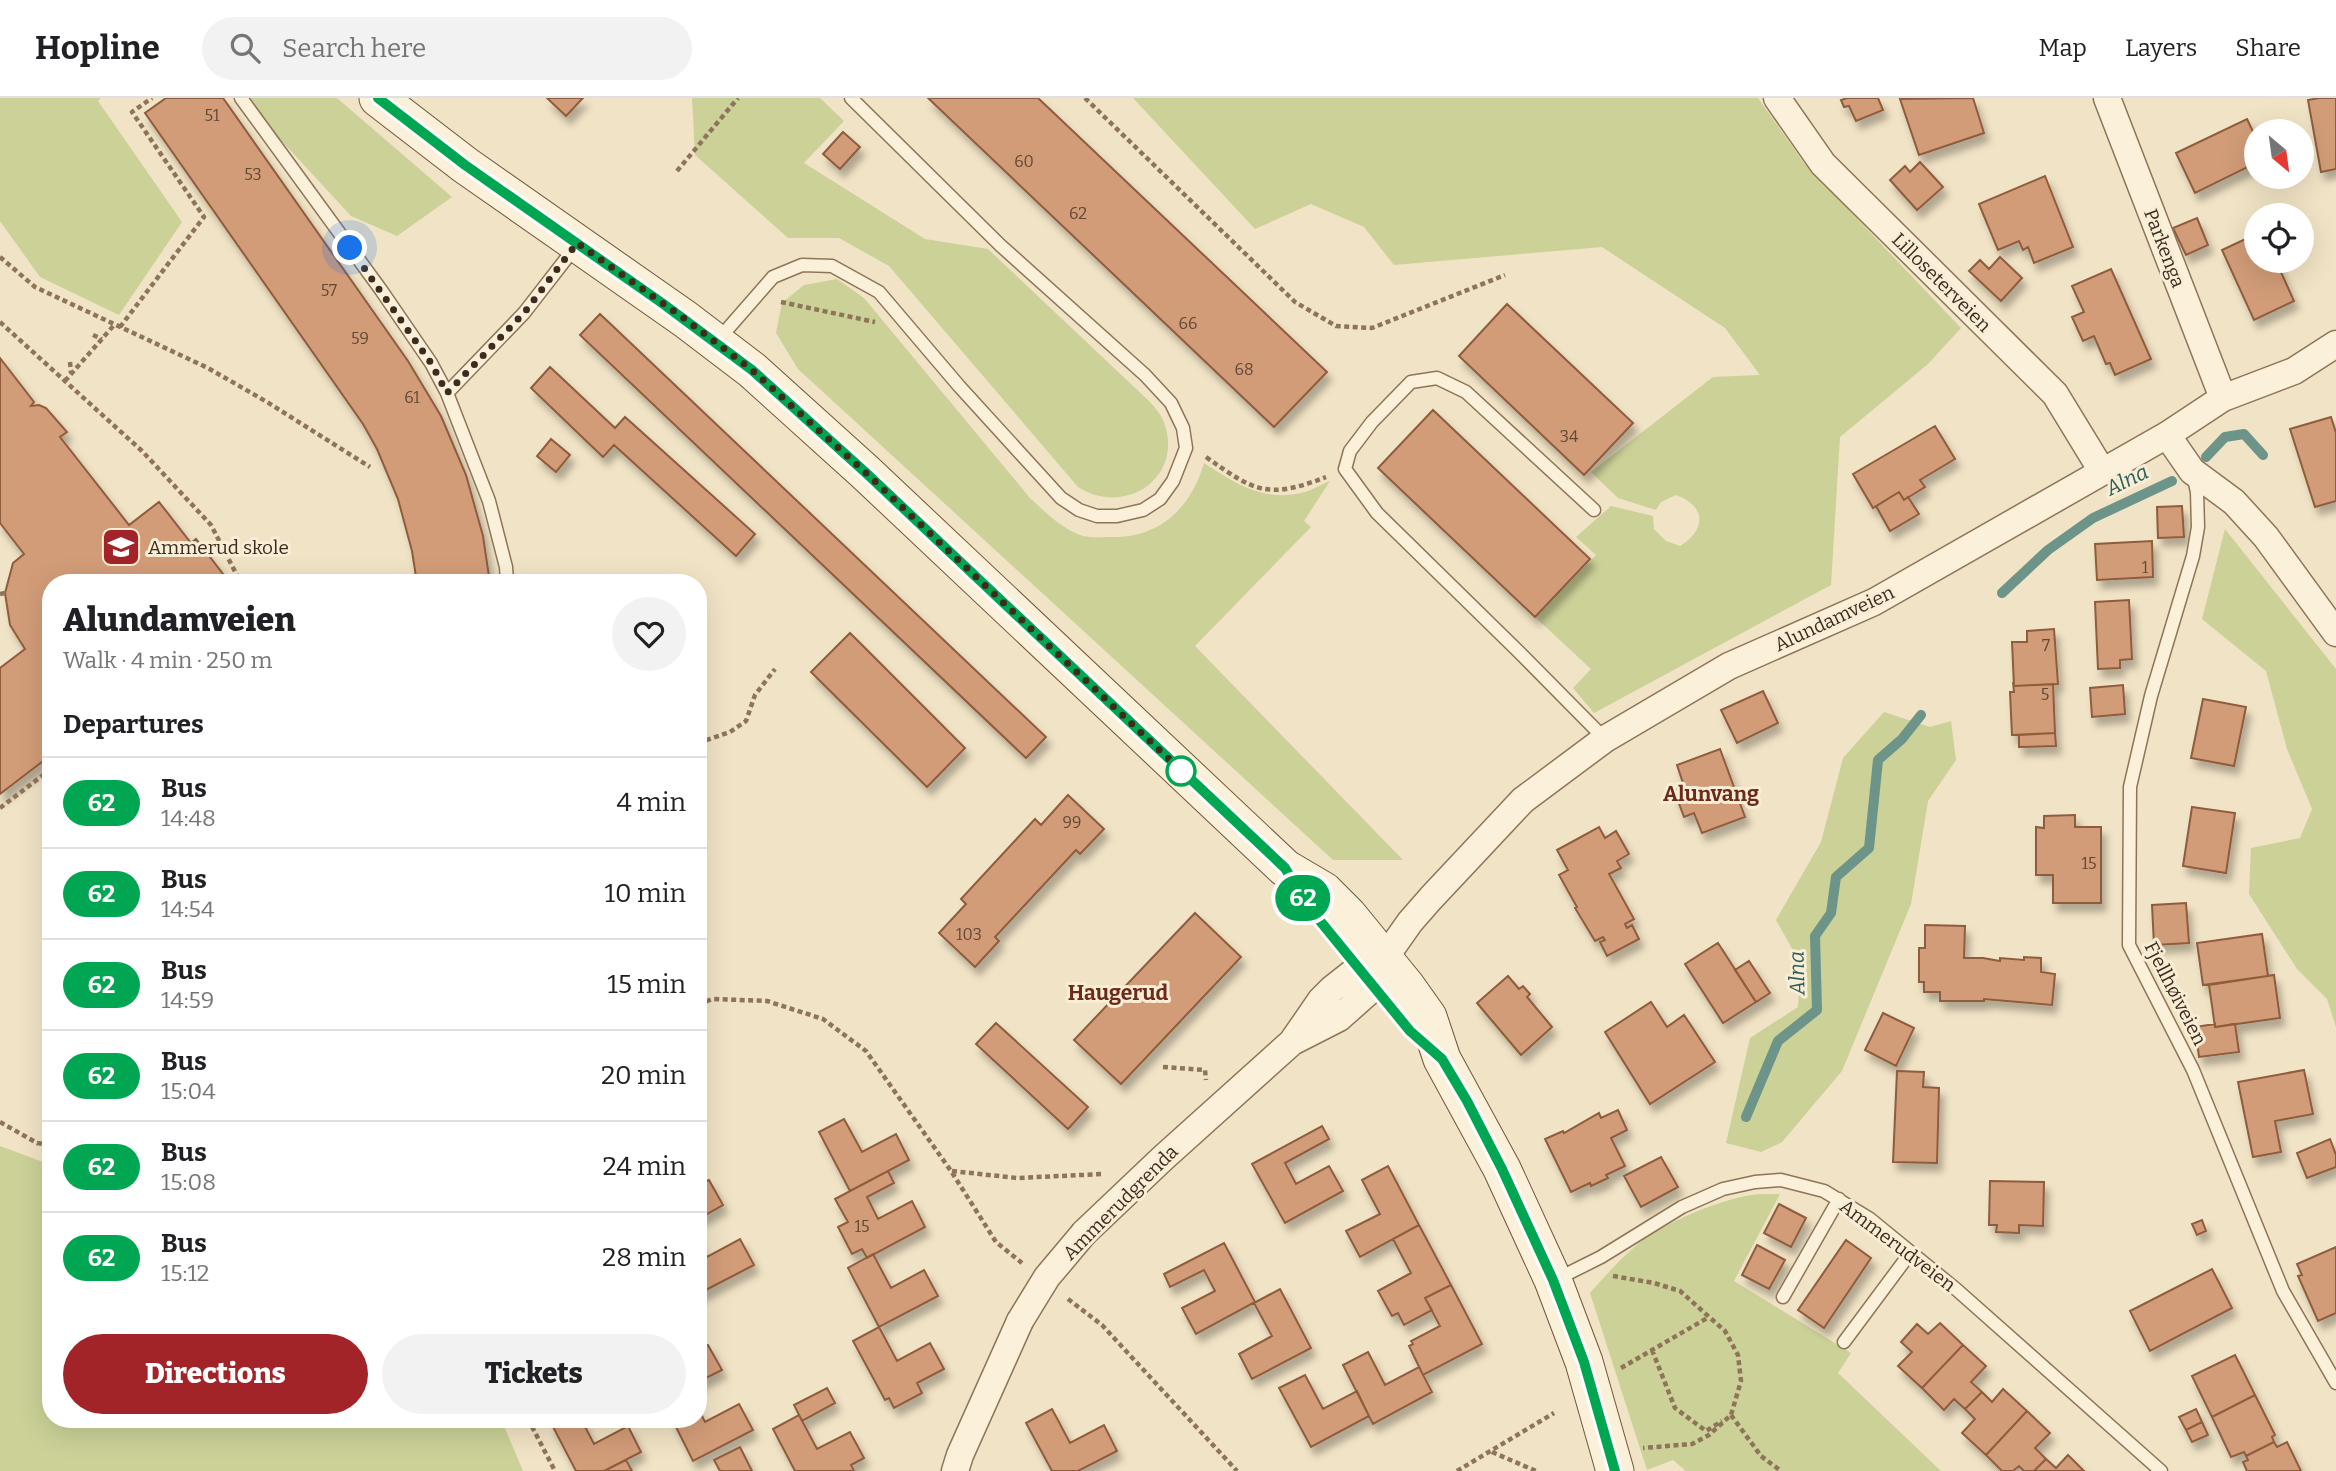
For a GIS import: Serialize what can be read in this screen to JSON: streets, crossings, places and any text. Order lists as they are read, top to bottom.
{
  "streets": {
    "street": [
      "Parkenga",
      "Lilloseterveien",
      "Alundamveien",
      "Ammerudgrenda"
    ],
    "lane": ["Fjellhøiveien", "Ammerudveien"]
  },
  "crossings": [
    ["Parkenga", "Alundamveien"],
    ["Lilloseterveien", "Alundamveien"],
    ["Alundamveien", "Ammerudgrenda"]
  ],
  "districts": ["Alunvang", "Haugerud"],
  "water": ["Alna"],
  "places": {
    "school or university": ["Ammerud skole"]
  },
  "lines": ["bus line 62"],
  "house_numbers": [
    "51",
    "60",
    "53",
    "62",
    "57",
    "66",
    "59",
    "68",
    "61",
    "34",
    "1",
    "7",
    "5",
    "99",
    "15",
    "103",
    "15"
  ],
  "north": "bottom right",
  "page": {
    "header": "Hopline",
    "search": "Search here",
    "nav": ["Map", "Layers", "Share"],
    "on_map": "62",
    "heading": [
      ["Alundamveien", "Walk · 4 min · 250 m"],
      "Departures"
    ],
    "list": [
      {
        "mark": "62",
        "name": "Bus",
        "note": "14:48",
        "value": "4 min"
      },
      {
        "mark": "62",
        "name": "Bus",
        "note": "14:54",
        "value": "10 min"
      },
      {
        "mark": "62",
        "name": "Bus",
        "note": "14:59",
        "value": "15 min"
      },
      {
        "mark": "62",
        "name": "Bus",
        "note": "15:04",
        "value": "20 min"
      },
      {
        "mark": "62",
        "name": "Bus",
        "note": "15:08",
        "value": "24 min"
      },
      {
        "mark": "62",
        "name": "Bus",
        "note": "15:12",
        "value": "28 min"
      }
    ],
    "buttons": ["Directions", "Tickets"]
  }
}
